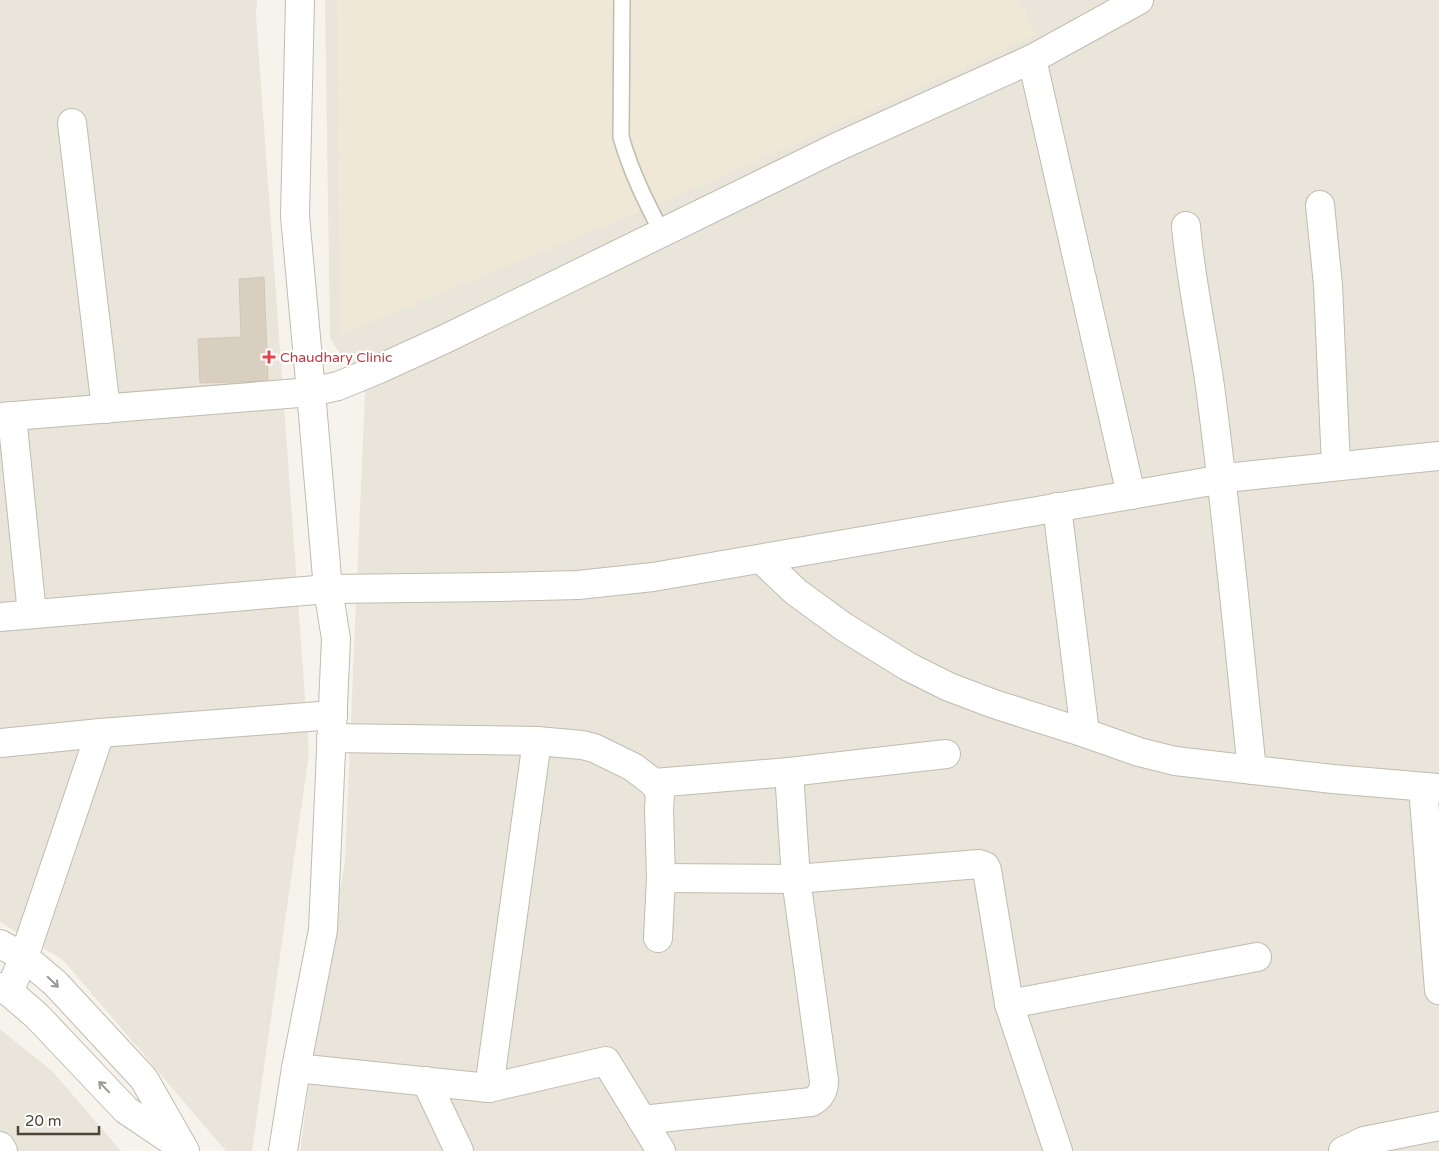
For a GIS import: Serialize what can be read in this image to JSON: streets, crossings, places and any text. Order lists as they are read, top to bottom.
{
  "places": {
    "health": ["Chaudhary Clinic"]
  },
  "scale_bar": "20 m"
}
